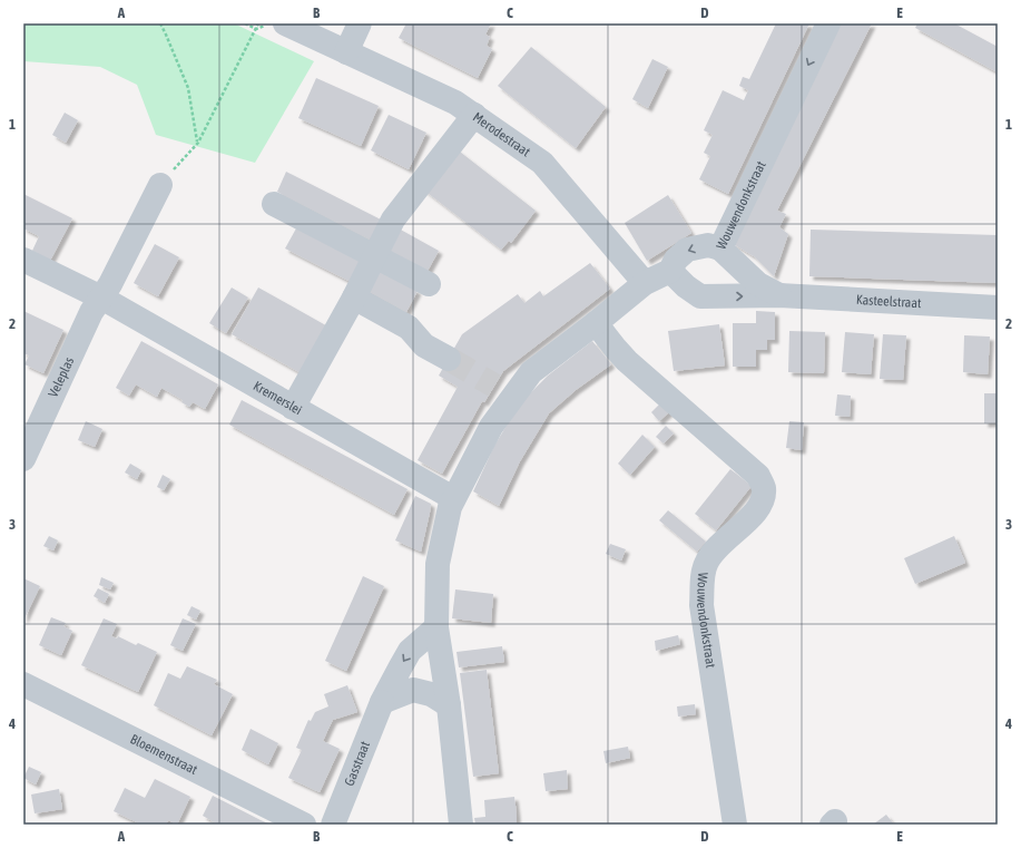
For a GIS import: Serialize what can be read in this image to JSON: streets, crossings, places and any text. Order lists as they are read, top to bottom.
{
  "streets": {
    "street": [
      "Merodestraat",
      "Wouwendonkstraat",
      "Kasteelstraat",
      "Veleplas",
      "Kremerslei",
      "Bloemenstraat",
      "Gasstraat"
    ]
  },
  "crossings": [
    ["Merodestraat", "Wouwendonkstraat"],
    ["Wouwendonkstraat", "Kasteelstraat"],
    ["Wouwendonkstraat", "Kremerslei"],
    ["Wouwendonkstraat", "Gasstraat"],
    ["Veleplas", "Kremerslei"]
  ],
  "one_way": ["Gasstraat"],
  "grid": {
    "columns": [
      "A",
      "B",
      "C",
      "D",
      "E"
    ],
    "rows": [
      "1",
      "2",
      "3",
      "4"
    ]
  }
}
